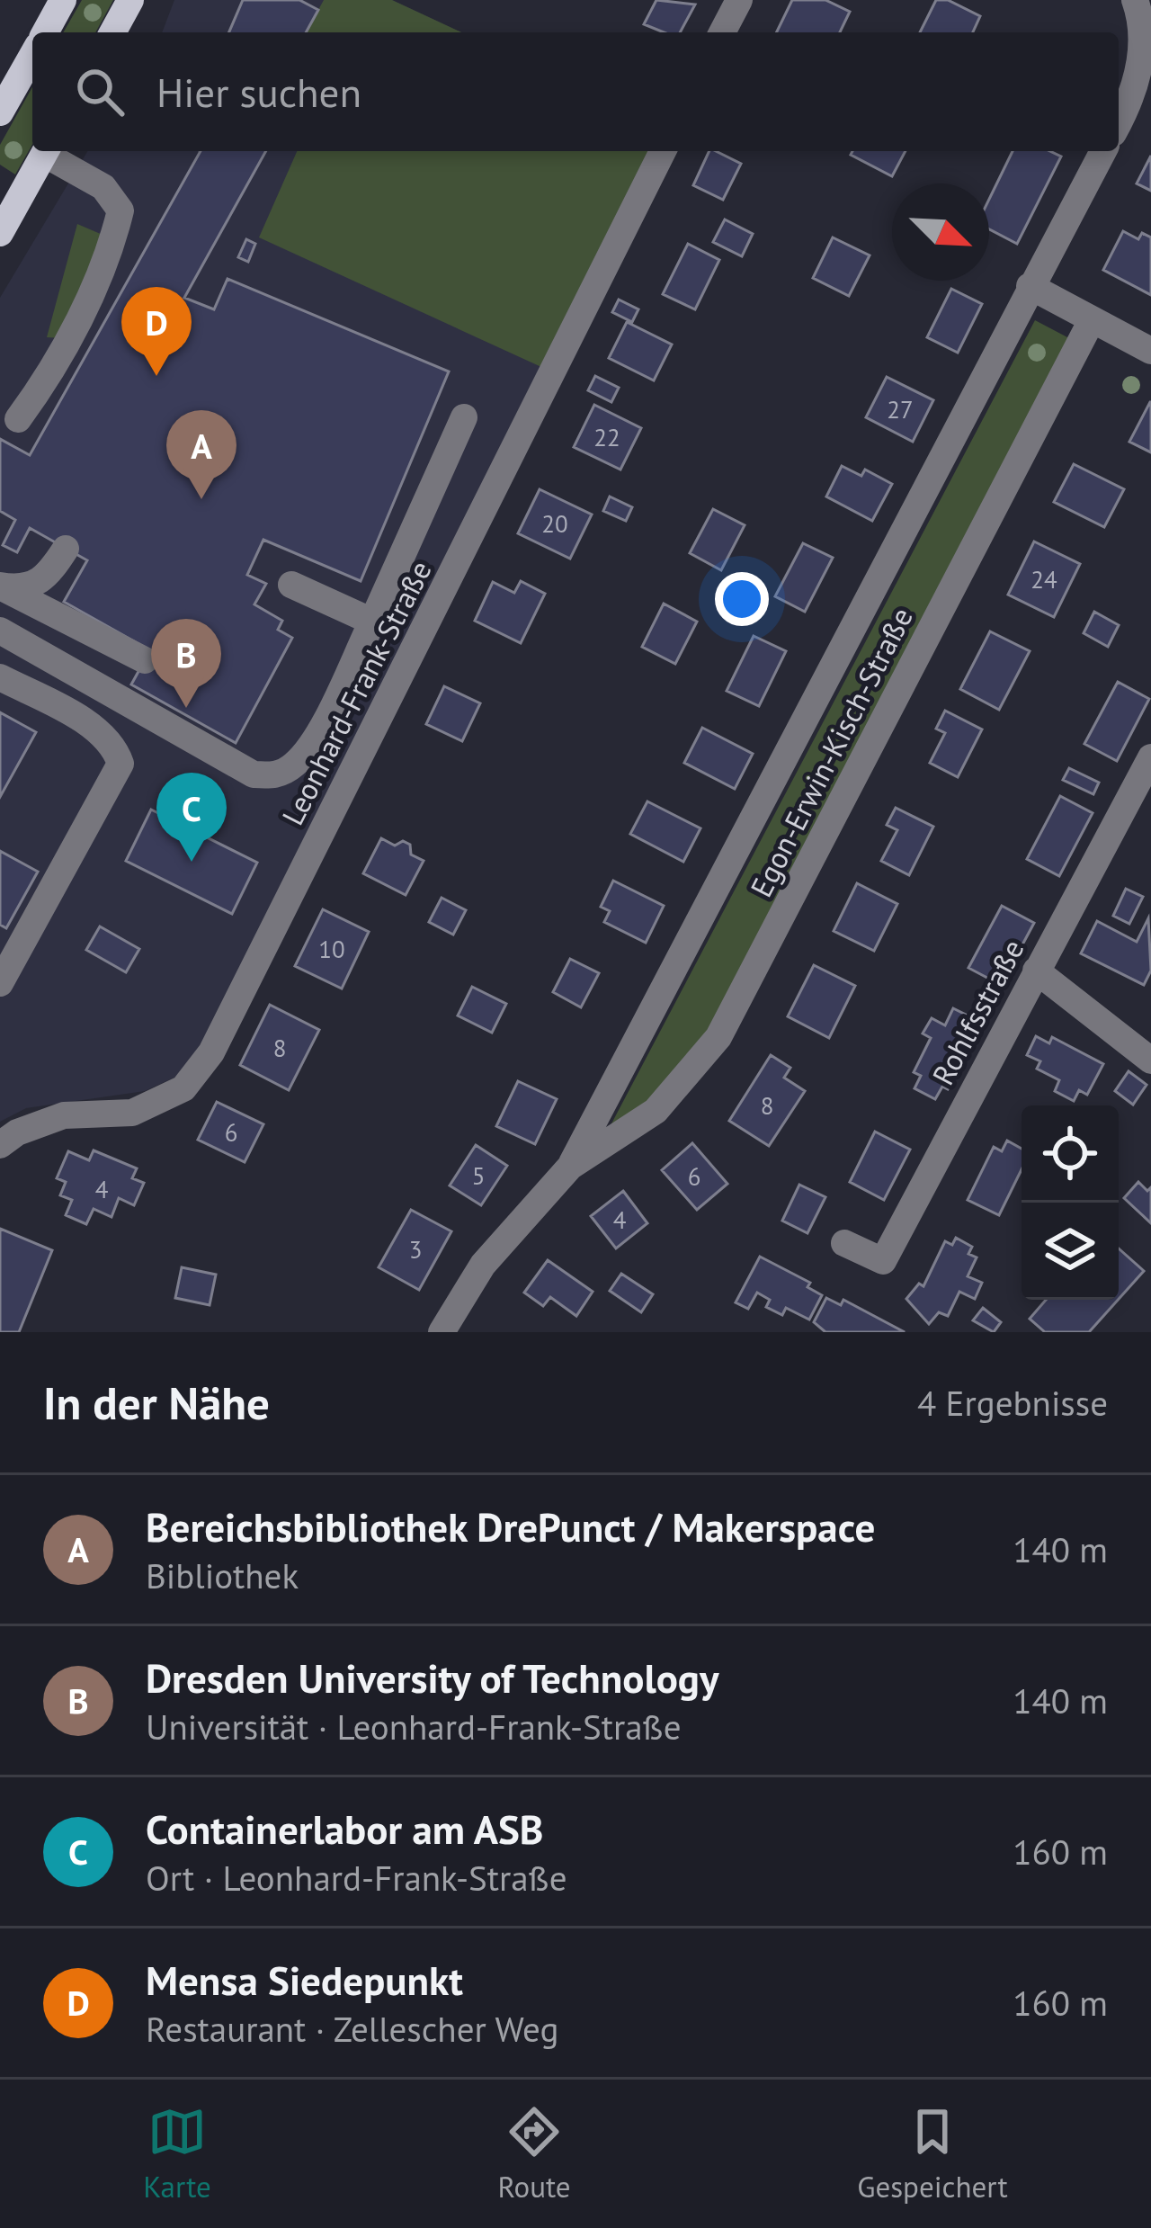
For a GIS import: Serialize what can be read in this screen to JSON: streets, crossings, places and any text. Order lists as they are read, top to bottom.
{
  "streets": {
    "street": ["Leonhard-Frank-Straße", "Egon-Erwin-Kisch-Straße", "Rohlfsstraße"]
  },
  "house_numbers": [
    "27",
    "22",
    "20",
    "24",
    "10",
    "8",
    "8",
    "6",
    "5",
    "6",
    "4",
    "4",
    "3"
  ],
  "north": "bottom right",
  "page": {
    "search": "Hier suchen",
    "pins": [
      "D",
      "A",
      "B",
      "C"
    ],
    "heading": ["In der Nähe", "4 Ergebnisse"],
    "list": [
      {
        "mark": "A",
        "name": "Bereichsbibliothek DrePunct / Makerspace",
        "note": "Bibliothek",
        "value": "140 m"
      },
      {
        "mark": "B",
        "name": "Dresden University of Technology",
        "note": "Universität · Leonhard-Frank-Straße",
        "value": "140 m"
      },
      {
        "mark": "C",
        "name": "Containerlabor am ASB",
        "note": "Ort · Leonhard-Frank-Straße",
        "value": "160 m"
      },
      {
        "mark": "D",
        "name": "Mensa Siedepunkt",
        "note": "Restaurant · Zellescher Weg",
        "value": "160 m"
      }
    ],
    "nav": ["Karte", "Route", "Gespeichert"]
  }
}
